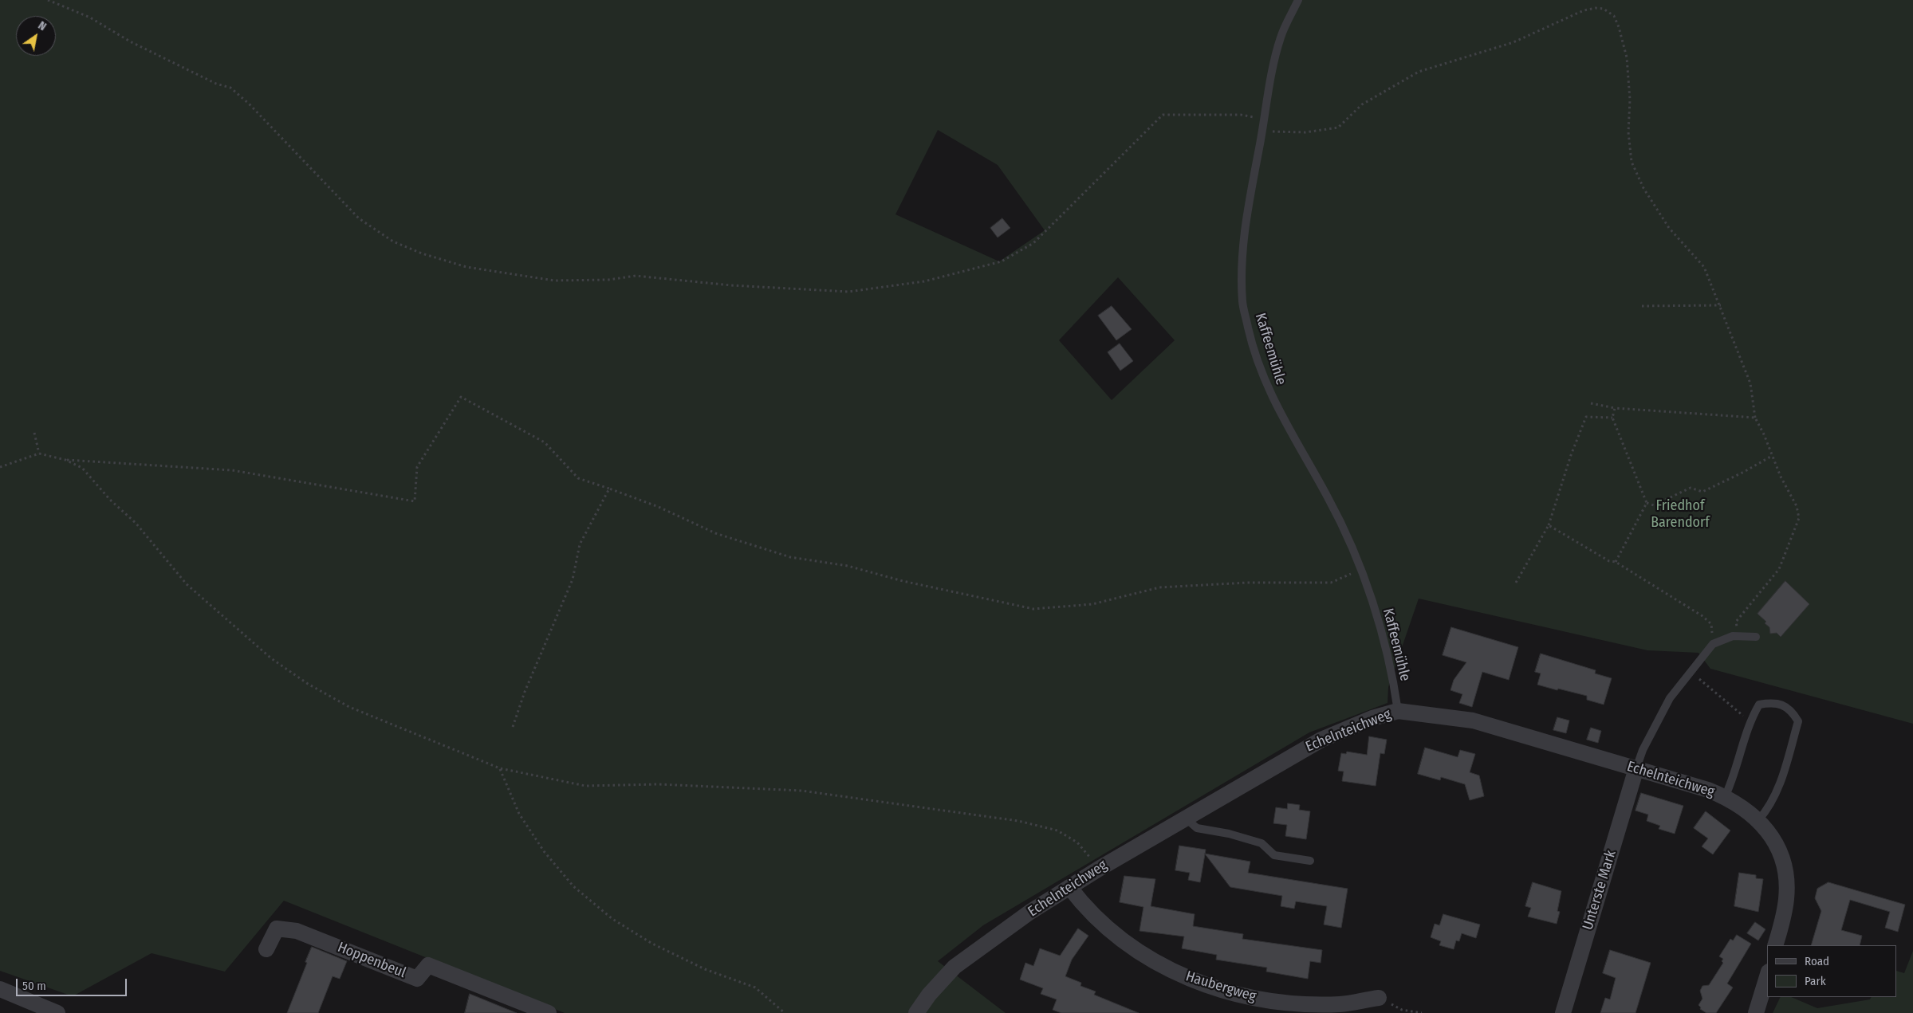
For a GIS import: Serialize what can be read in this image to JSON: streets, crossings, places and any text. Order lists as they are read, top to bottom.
{
  "streets": {
    "street": [
      "Echelnteichweg",
      "Unterste Mark",
      "Hoppenbeul",
      "Haubergweg"
    ],
    "lane": ["Kaffeemühle"]
  },
  "crossings": [
    ["Kaffeemühle", "Echelnteichweg"],
    ["Echelnteichweg", "Unterste Mark"],
    ["Echelnteichweg", "Haubergweg"]
  ],
  "parks": ["Friedhof Barendorf"],
  "legend": ["Road", "Park"],
  "scale_bar": "50 m",
  "north": "top right"
}
